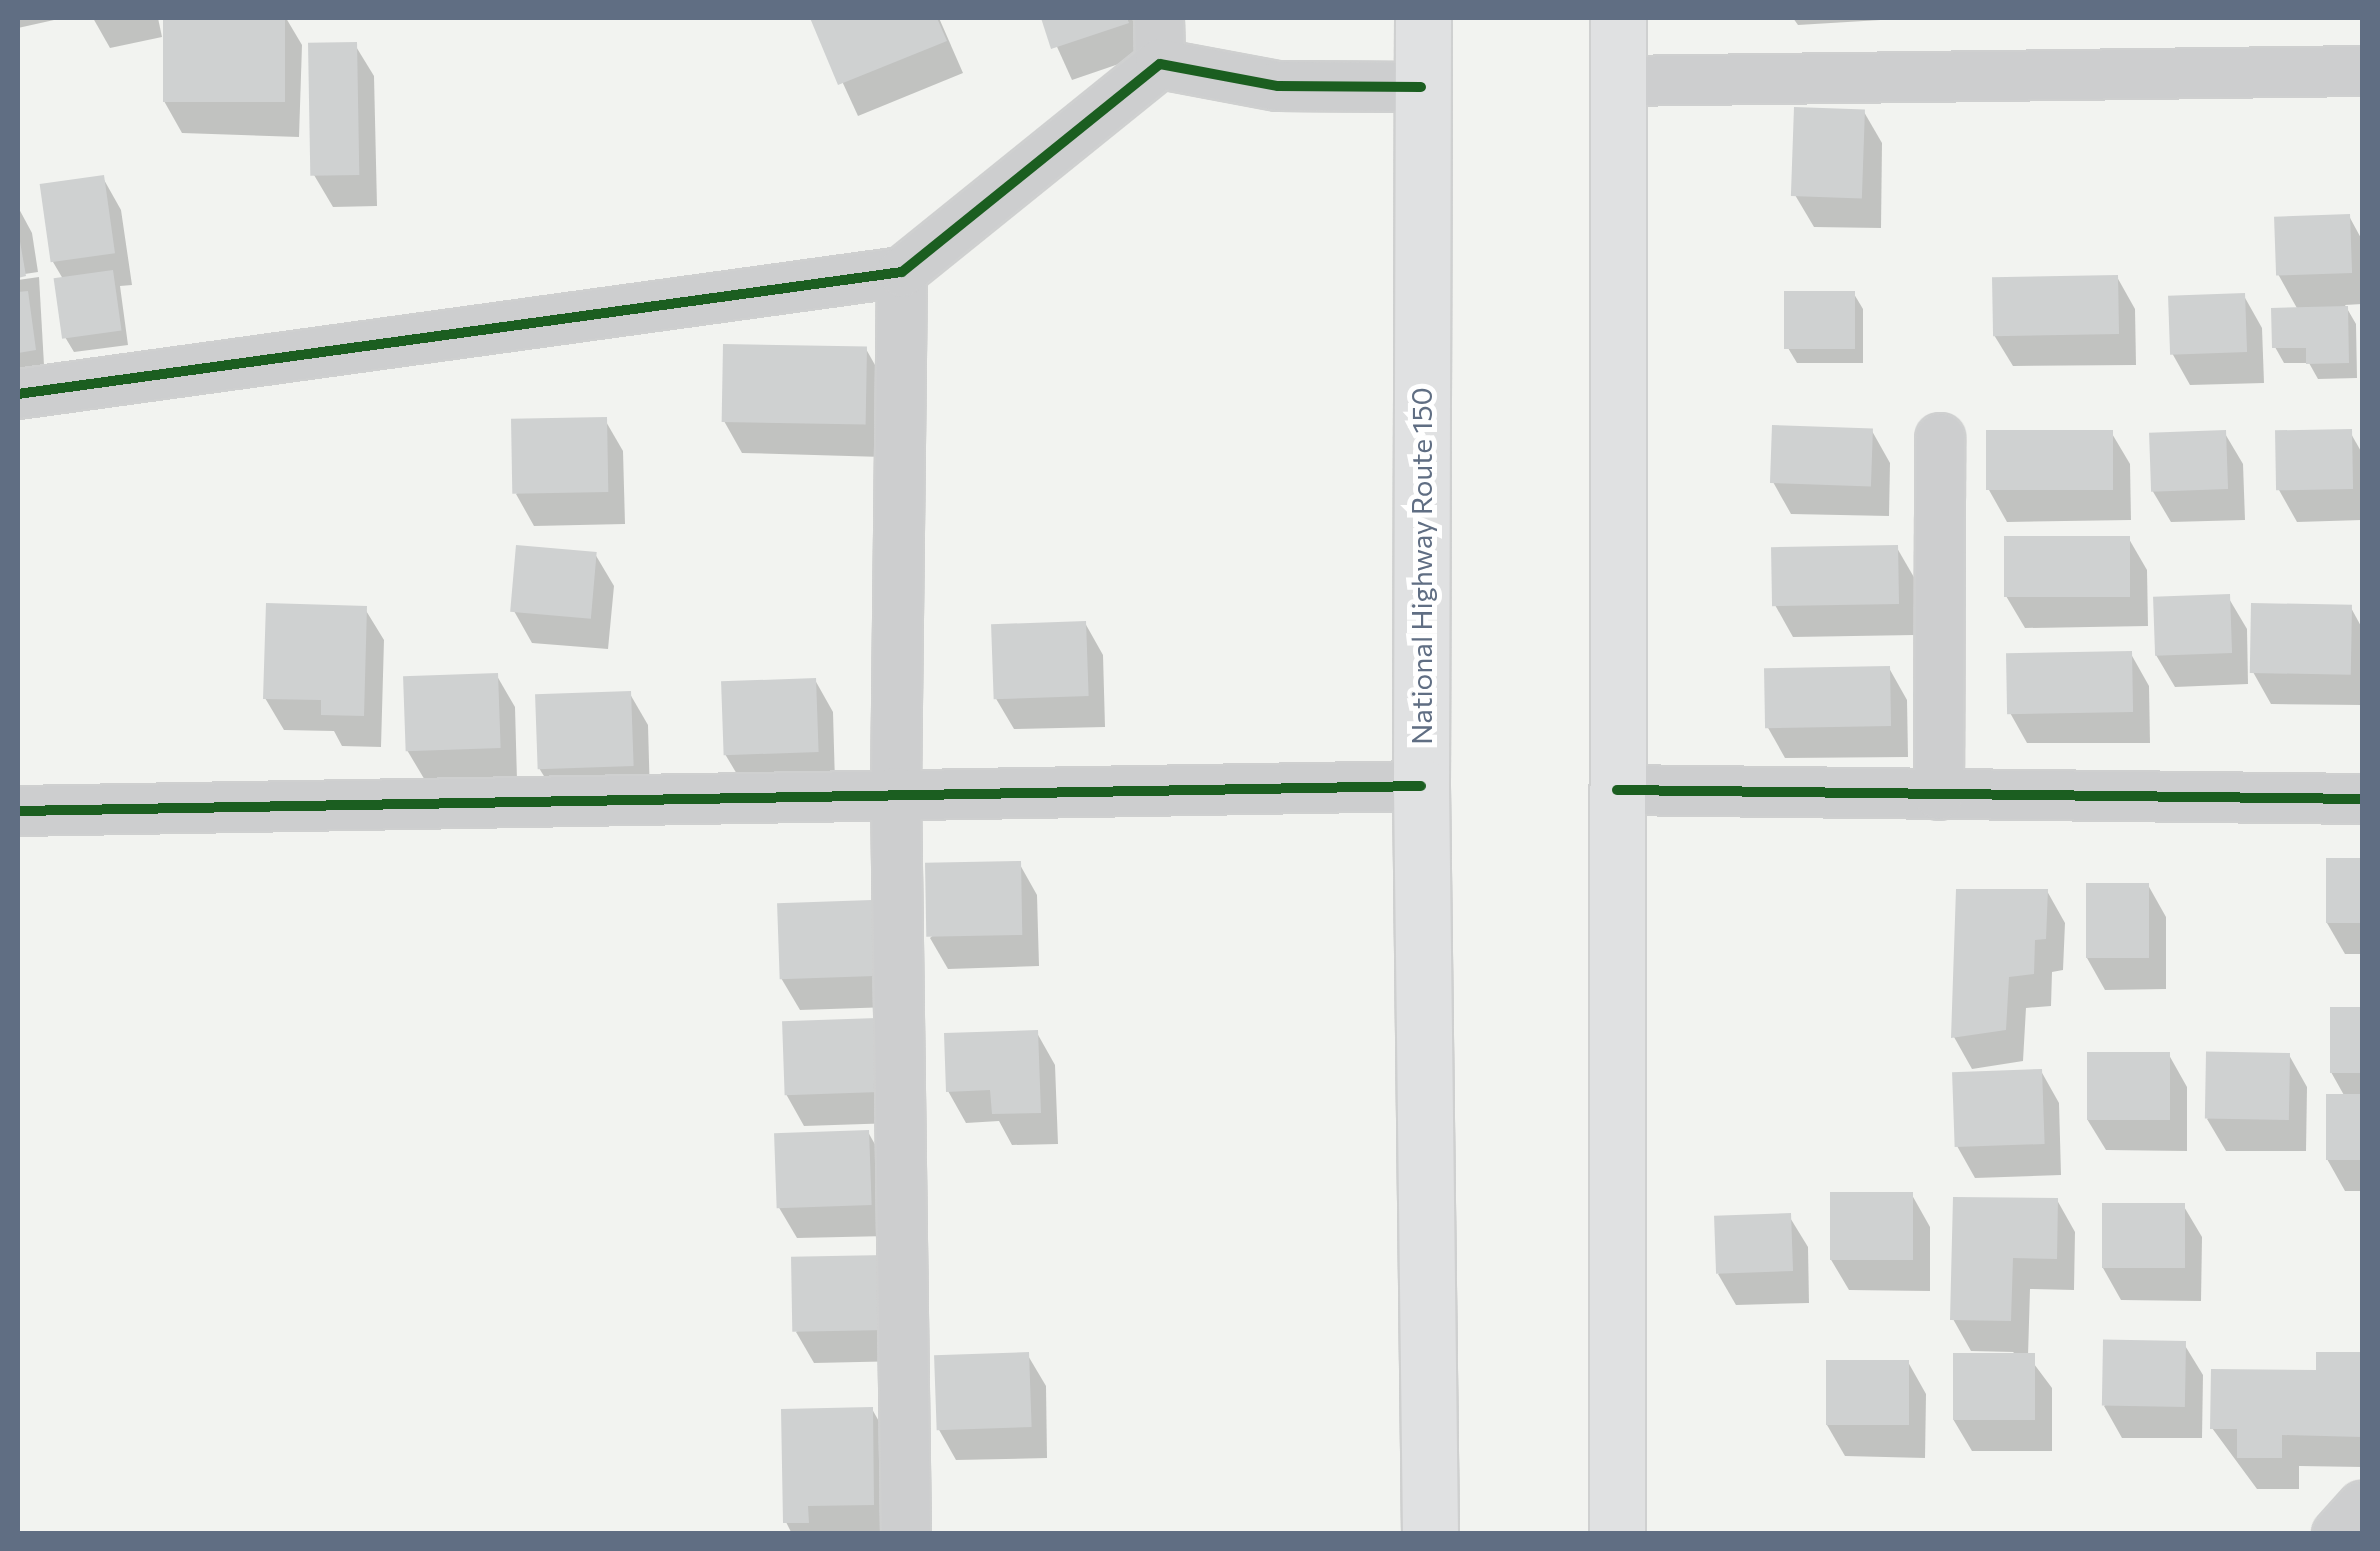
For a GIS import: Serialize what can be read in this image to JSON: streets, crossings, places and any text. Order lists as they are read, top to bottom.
{
  "streets": {
    "highway": ["National Highway Route 150"]
  }
}
